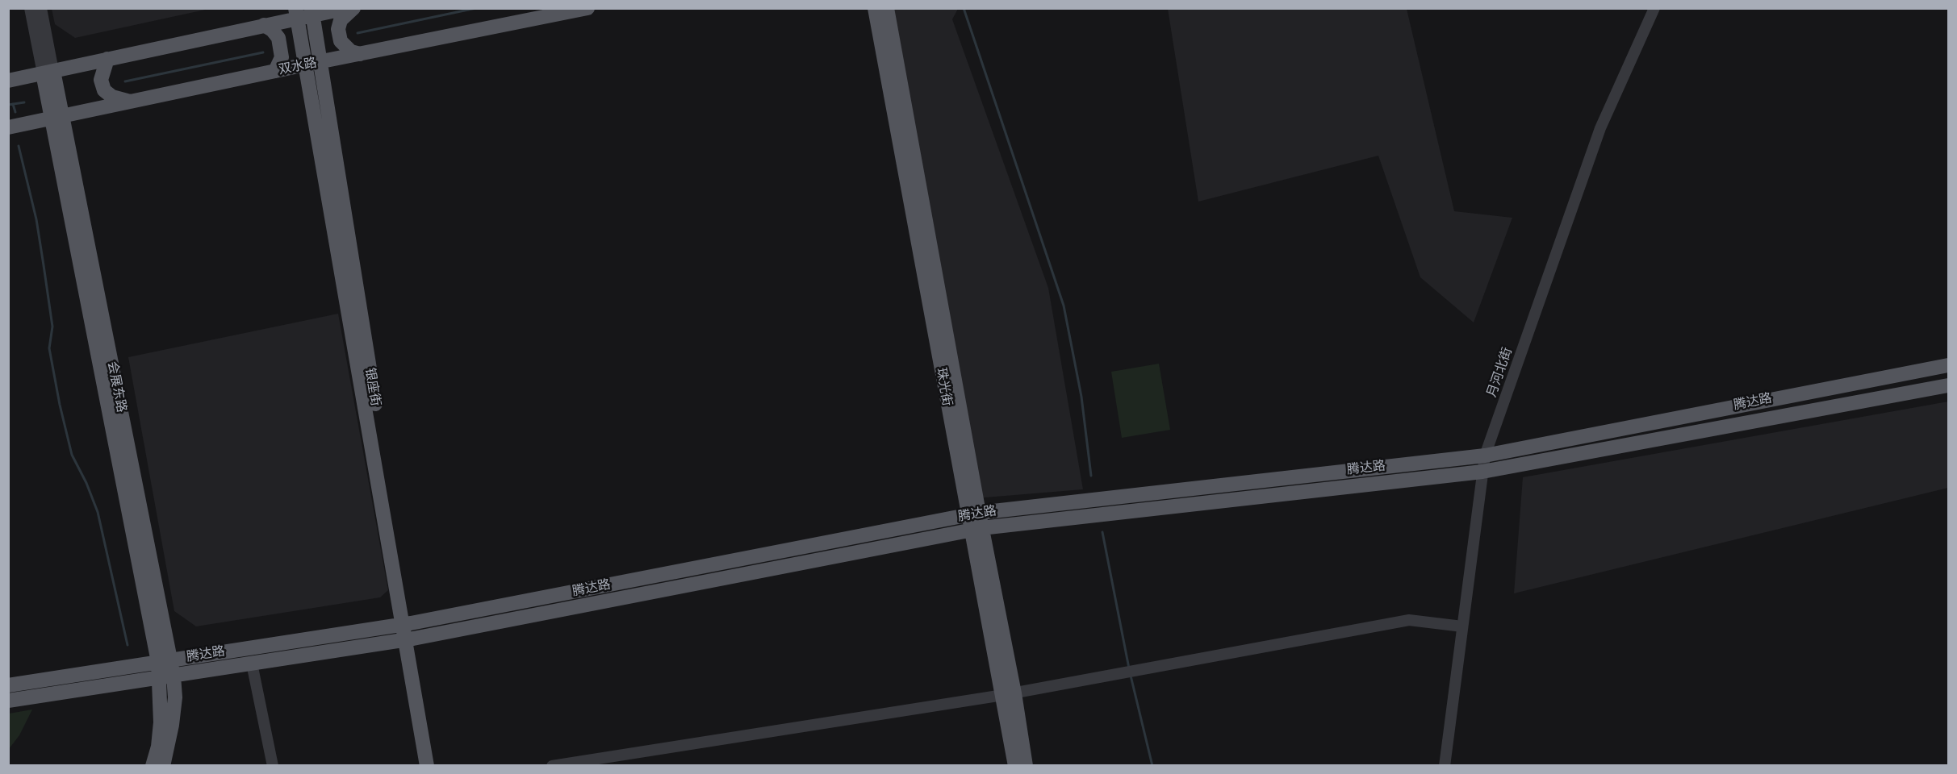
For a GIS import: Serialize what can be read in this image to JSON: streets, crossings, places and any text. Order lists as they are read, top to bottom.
{
  "streets": {
    "main road": [
      "双水路",
      "会展东路",
      "银座街",
      "珠光街",
      "腾达路"
    ],
    "street": ["月河北街"]
  },
  "crossings": [
    ["双水路", "会展东路"],
    ["双水路", "银座街"],
    ["月河北街", "腾达路"],
    ["会展东路", "腾达路"],
    ["银座街", "腾达路"],
    ["珠光街", "腾达路"]
  ]
}
